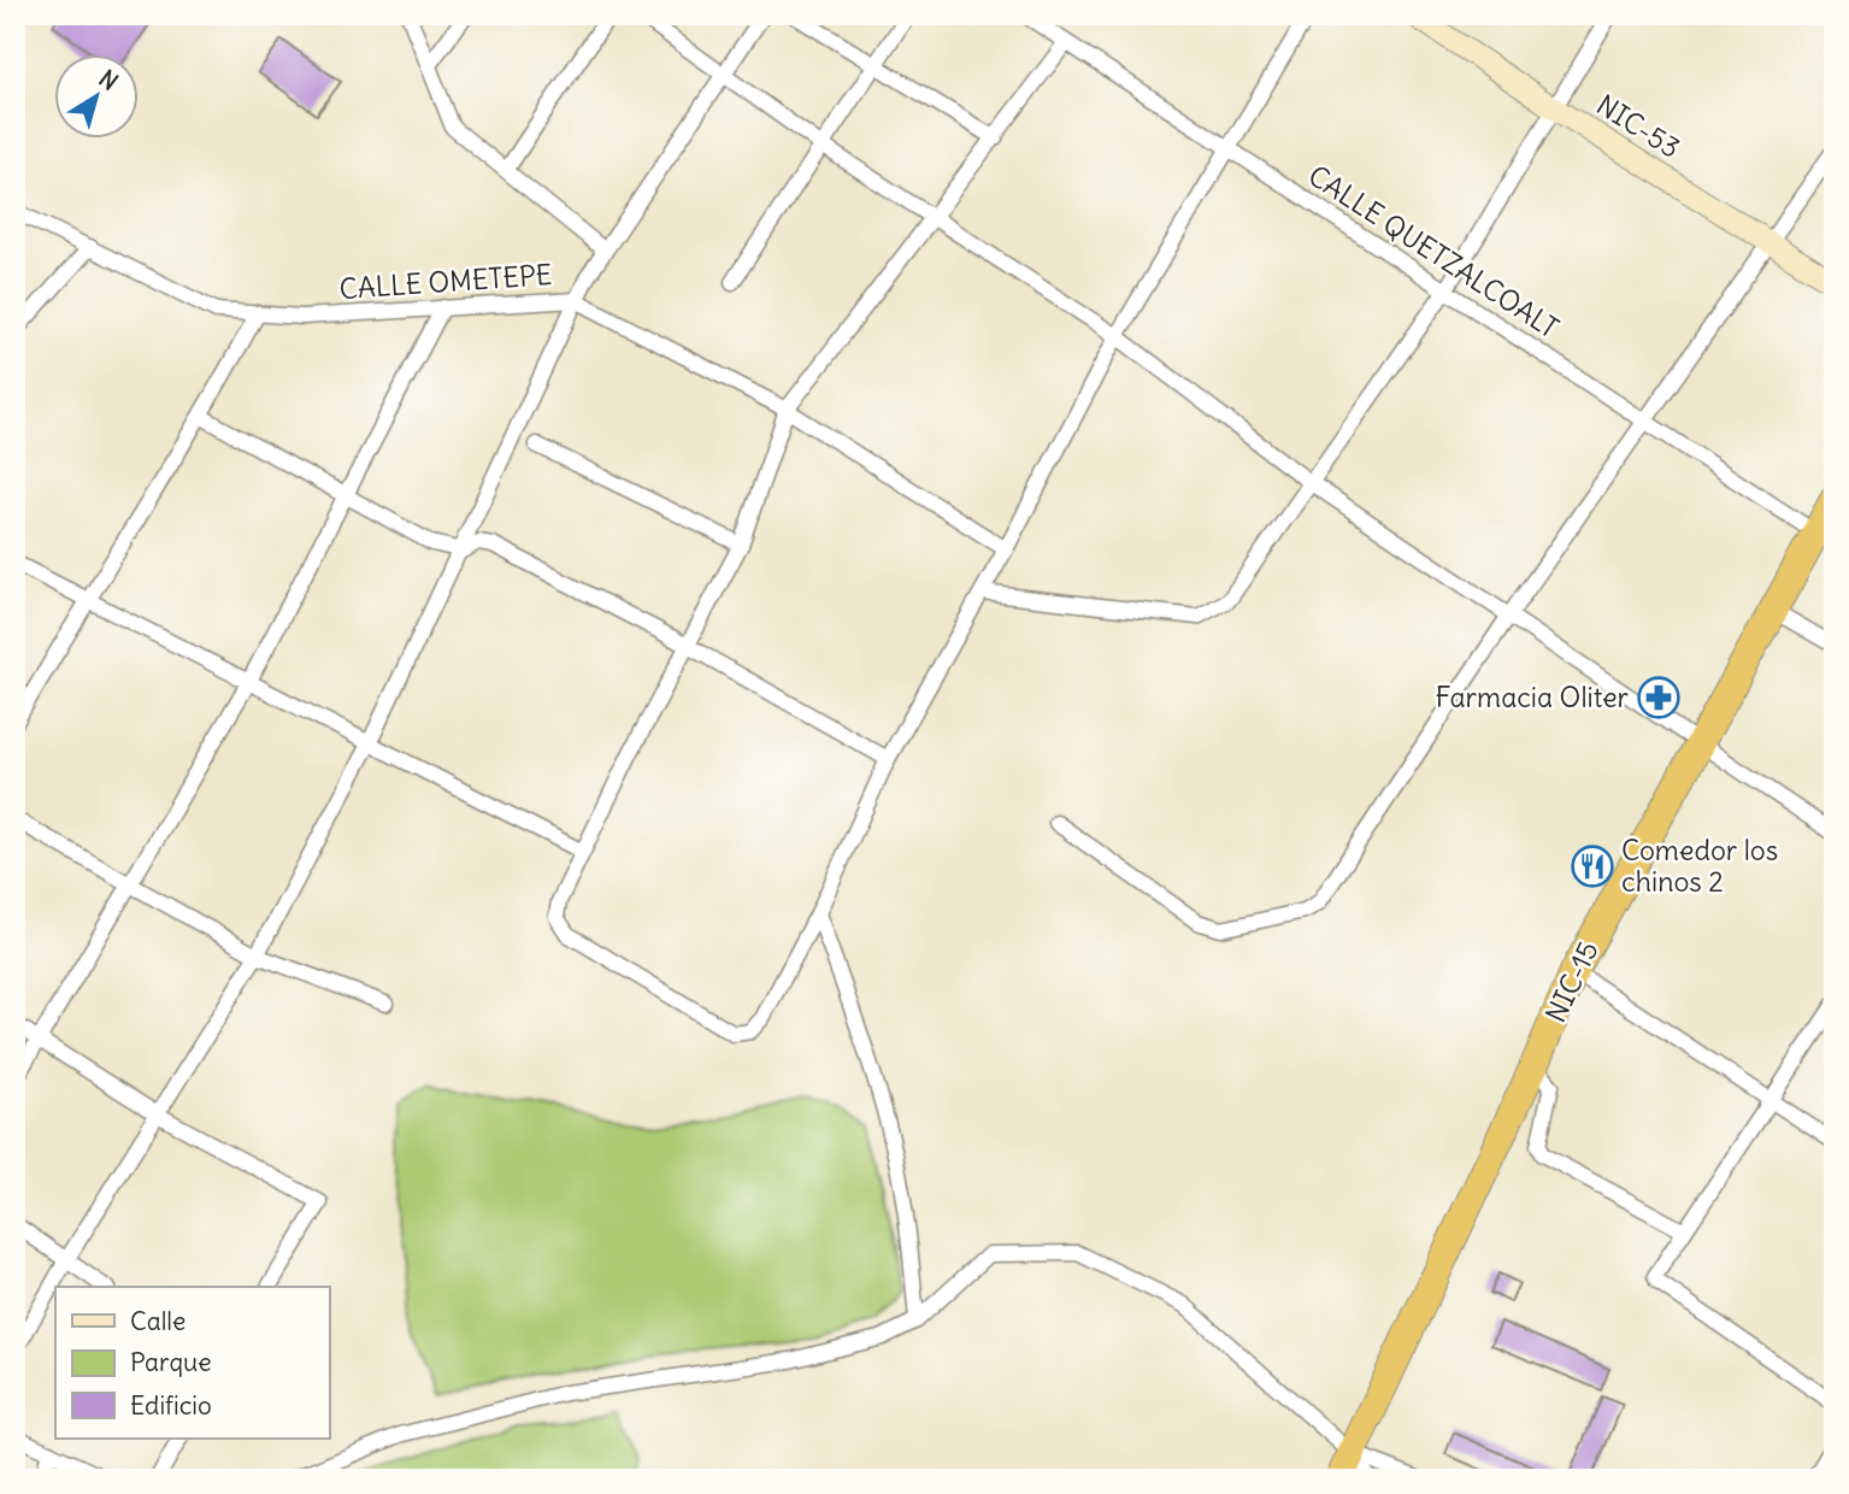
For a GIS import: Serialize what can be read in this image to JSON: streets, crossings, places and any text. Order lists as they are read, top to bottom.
{
  "streets": {
    "highway": ["NIC-15"],
    "main road": ["NIC-53"],
    "street": ["CALLE QUETZALCOALT", "CALLE OMETEPE"]
  },
  "crossings": [
    ["CALLE QUETZALCOALT", "NIC-15"]
  ],
  "places": {
    "pharmacy": ["Farmacia Oliter"],
    "restaurant": ["Comedor los chinos 2"]
  },
  "legend": ["Calle", "Parque", "Edificio"],
  "north": "top right"
}
